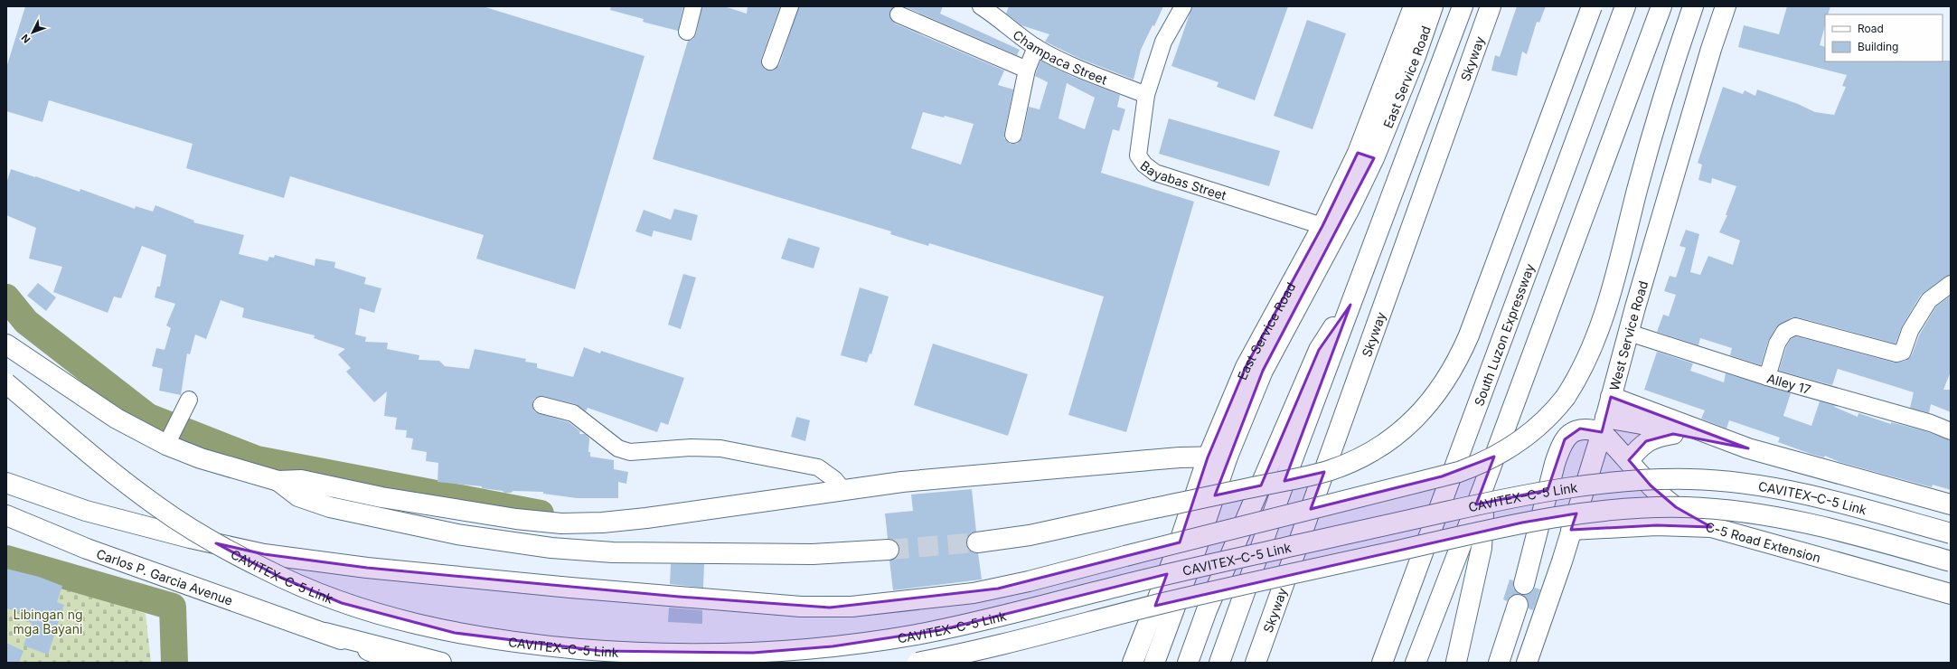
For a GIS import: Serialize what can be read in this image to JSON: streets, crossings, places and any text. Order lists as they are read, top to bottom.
{
  "streets": {
    "main road": [
      "Skyway",
      "East Service Road",
      "South Luzon Expressway",
      "West Service Road",
      "CAVITEX–C-5 Link",
      "C-5 Road Extension",
      "Carlos P. Garcia Avenue"
    ],
    "street": ["Champaca Street", "Bayabas Street", "Alley 17"]
  },
  "crossings": [
    ["Champaca Street", "Bayabas Street"],
    ["East Service Road", "Bayabas Street"],
    ["West Service Road", "Alley 17"],
    ["West Service Road", "C-5 Road Extension"]
  ],
  "parks": ["Libingan ng mga Bayani"],
  "legend": ["Road", "Building"],
  "north": "bottom left"
}
